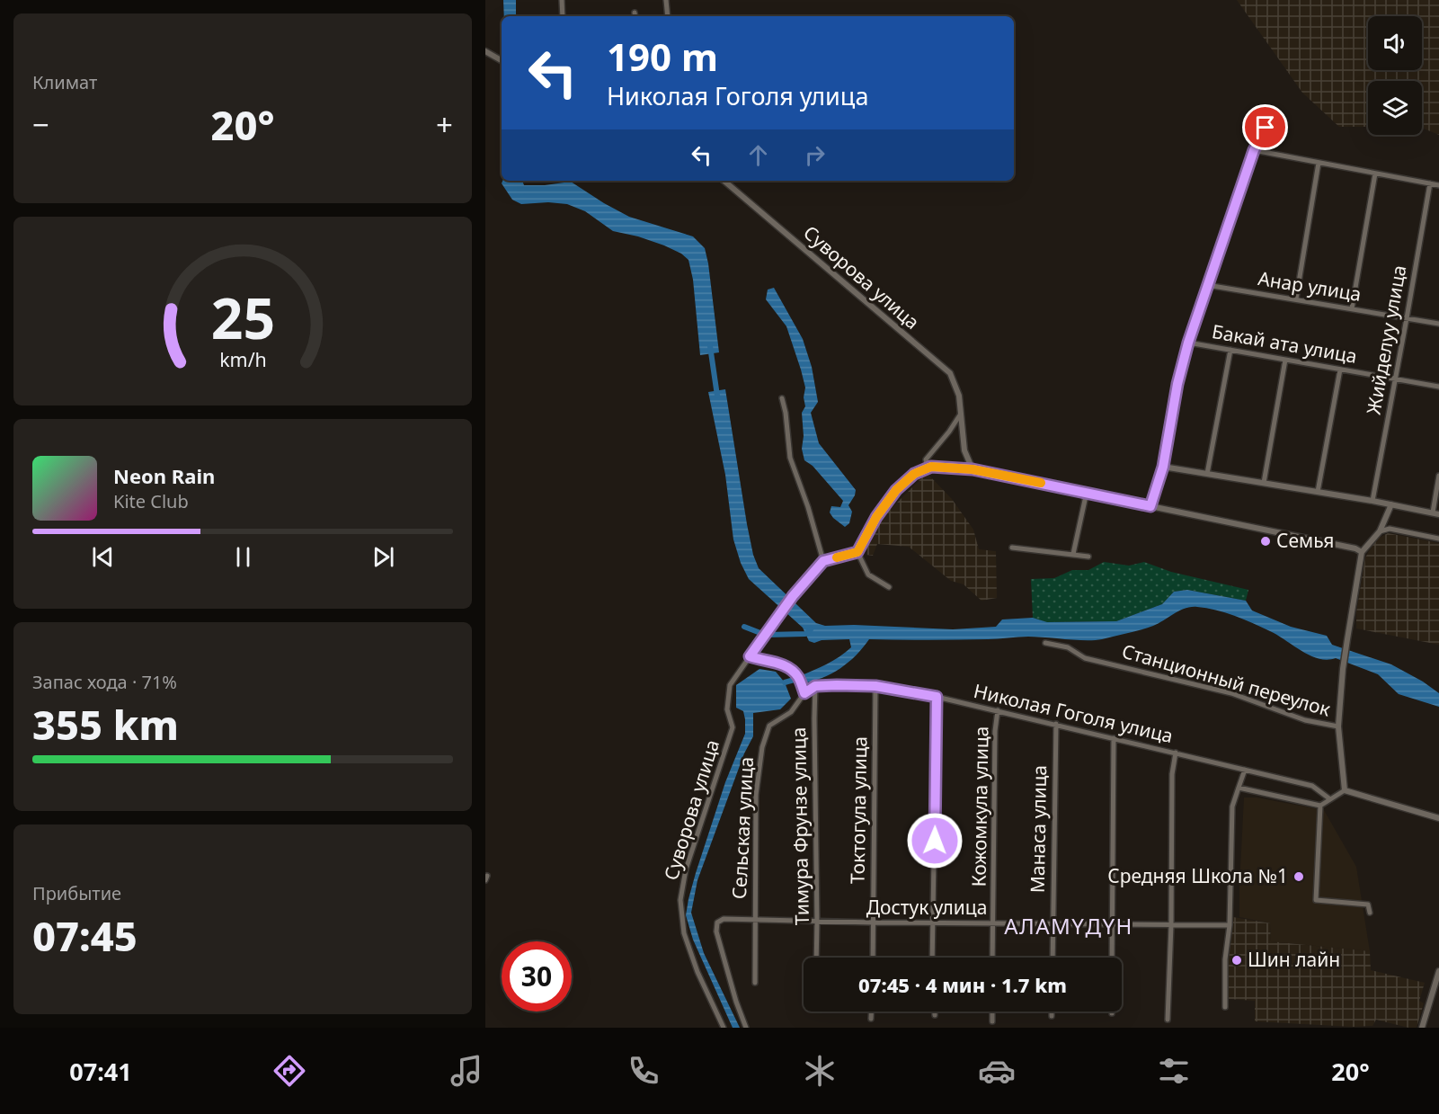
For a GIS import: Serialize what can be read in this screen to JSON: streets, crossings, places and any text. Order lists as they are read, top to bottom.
{
  "streets": {
    "street": [
      "Суворова улица",
      "Анар улица",
      "Жийделуу улица",
      "Бакай ата улица",
      "Станционный переулок",
      "Николая Гоголя улица",
      "Кожомкула улица",
      "Токтогула улица",
      "Тимура Фрунзе улица",
      "Сельская улица",
      "Манаса улица",
      "Достук улица"
    ]
  },
  "crossings": [
    ["Анар улица", "Жийделуу улица"],
    ["Жийделуу улица", "Бакай ата улица"],
    ["Николая Гоголя улица", "Кожомкула улица"],
    ["Николая Гоголя улица", "Токтогула улица"],
    ["Николая Гоголя улица", "Тимура Фрунзе улица"],
    ["Николая Гоголя улица", "Манаса улица"],
    ["Кожомкула улица", "Достук улица"],
    ["Токтогула улица", "Достук улица"],
    ["Тимура Фрунзе улица", "Достук улица"],
    ["Сельская улица", "Достук улица"],
    ["Манаса улица", "Достук улица"]
  ],
  "districts": ["АЛАМҮДҮН"],
  "places": ["Семья", "Средняя Школа №1", "Шин лайн"],
  "page": {
    "tile": [
      "Климат",
      ["Запас хода · 71%", "355 km"],
      ["Прибытие", "07:45"]
    ],
    "turn": ["190 m", "Николая Гоголя улица"],
    "heat": ["−", "20°", "+"],
    "song": ["Neon Rain", "Kite Club"],
    "limit": "30",
    "trip": "07:45 · 4 мин · 1.7 km",
    "tabs": ["07:41", "20°"],
    "gauge": ["25", "km/h"]
  }
}
